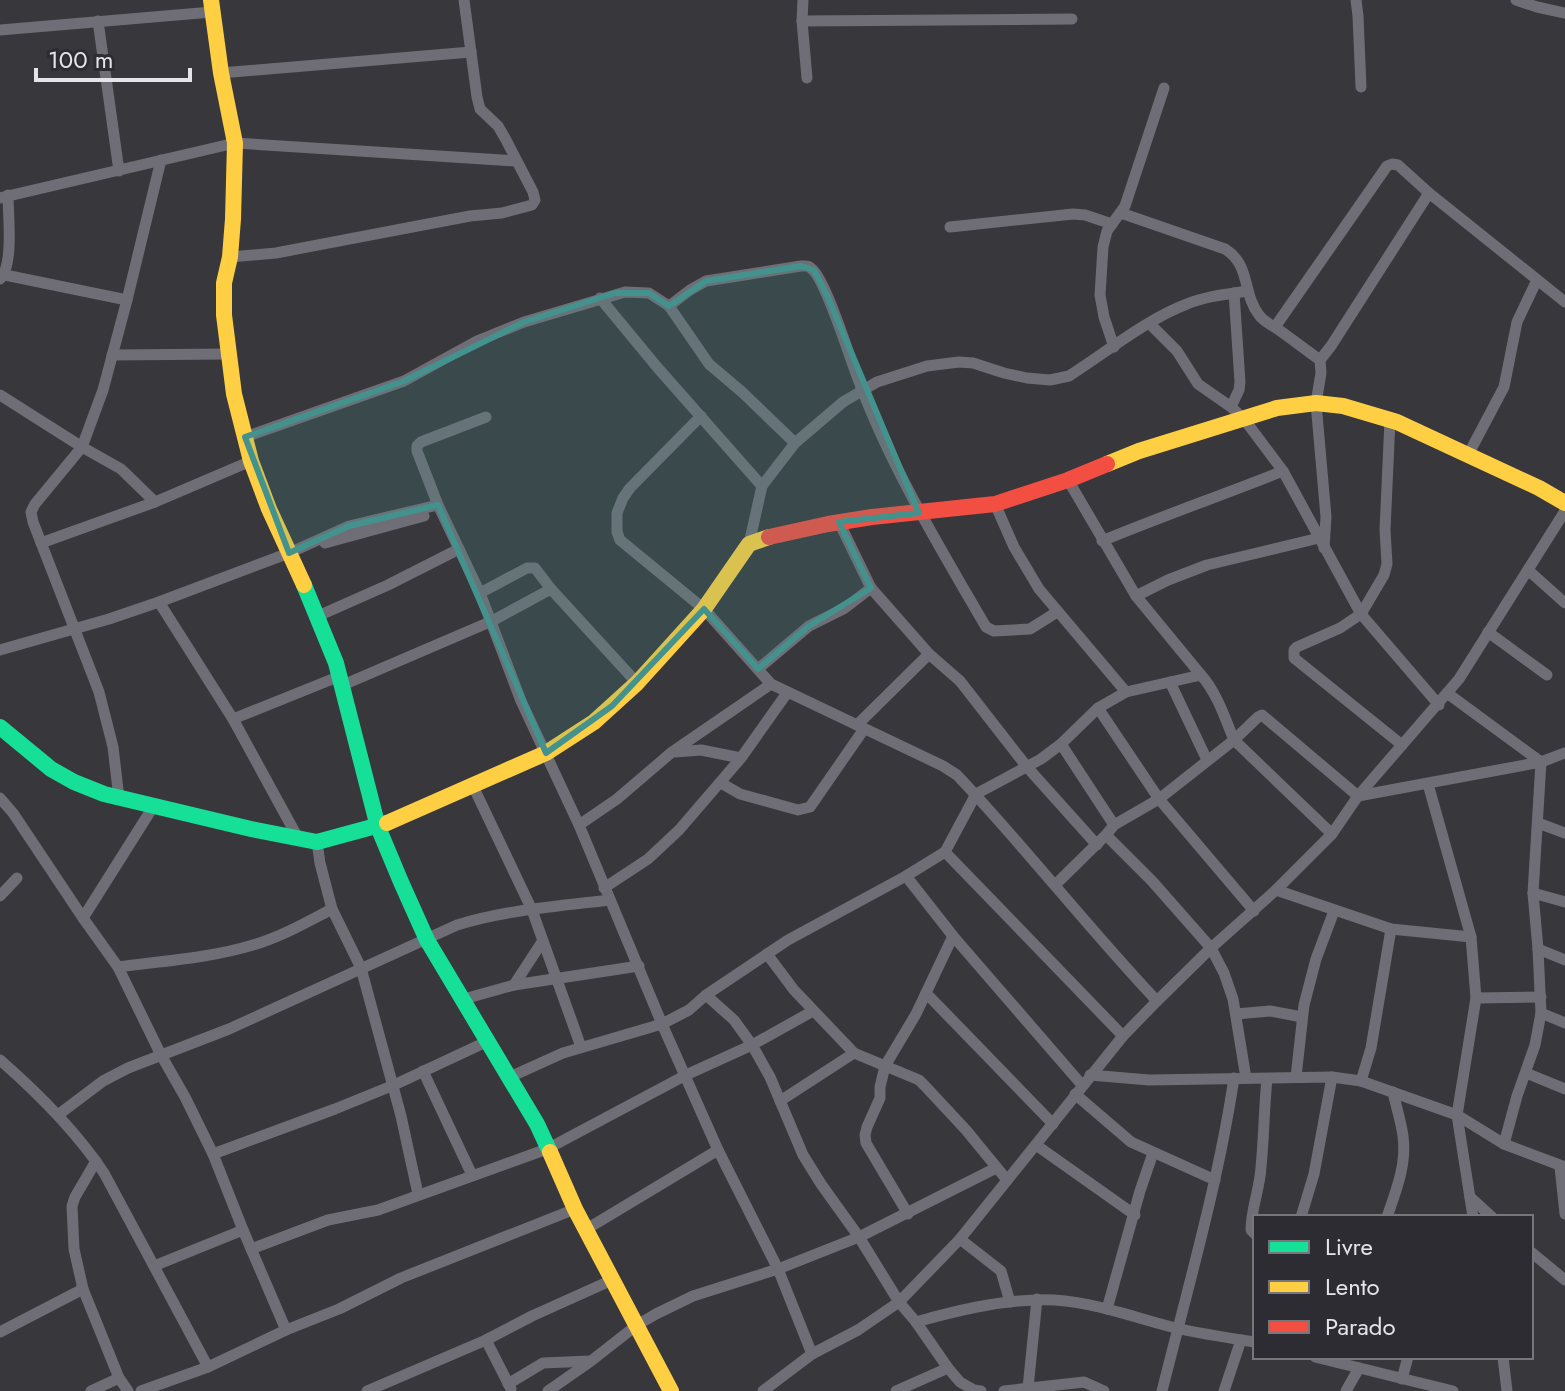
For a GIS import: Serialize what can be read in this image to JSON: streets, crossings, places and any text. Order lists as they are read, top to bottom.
{
  "legend": ["Livre", "Lento", "Parado"],
  "scale_bar": "100 m"
}
